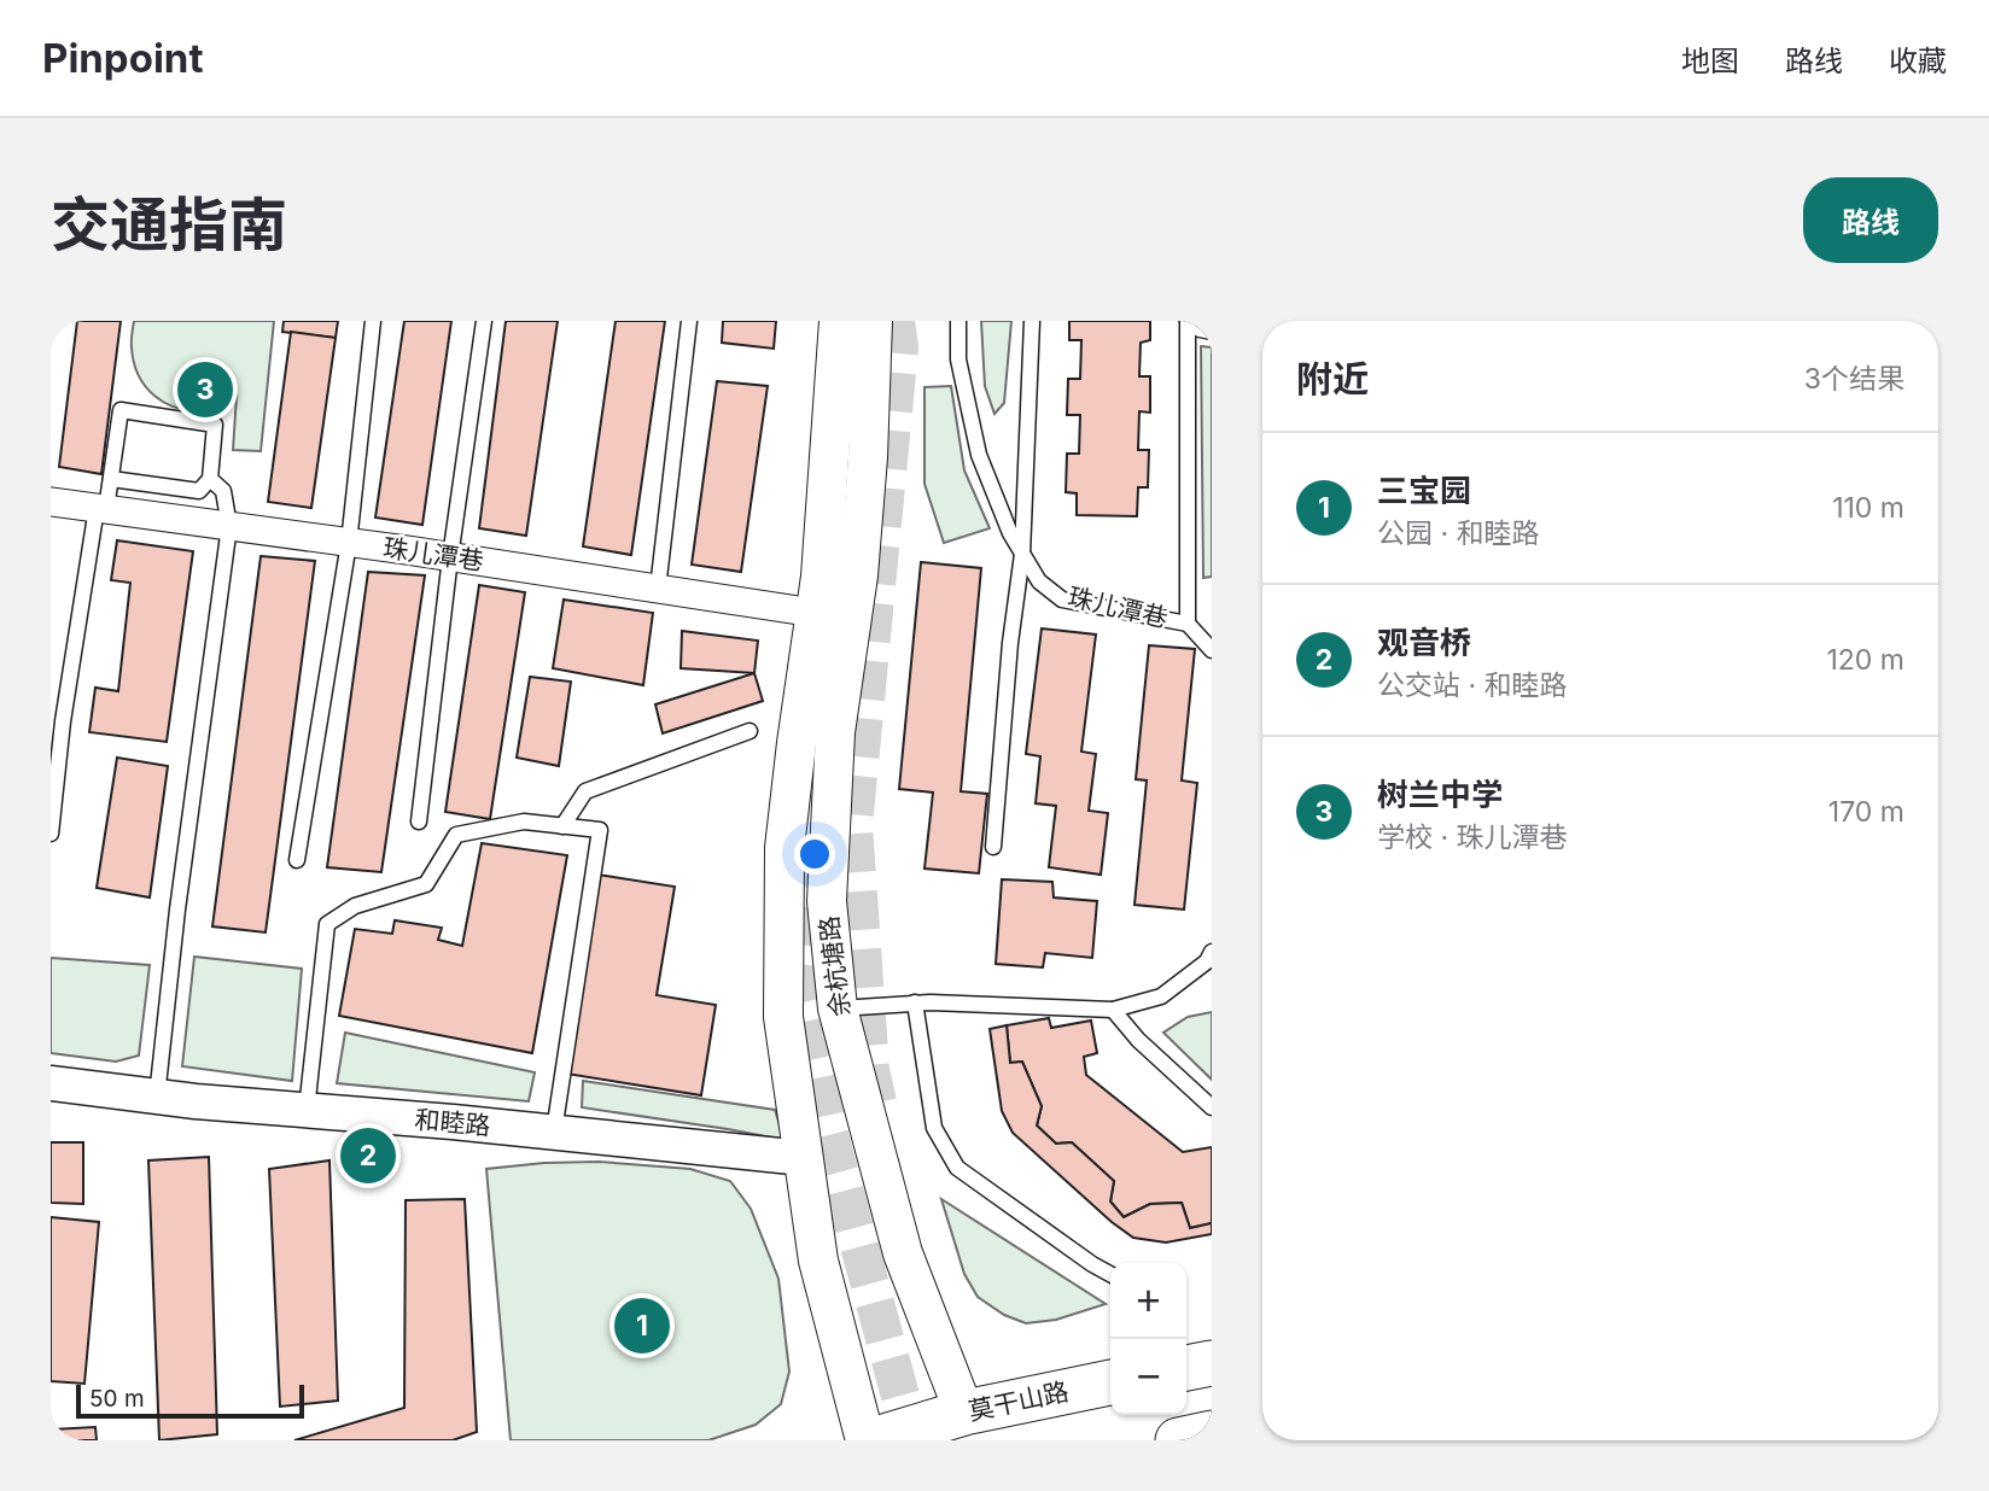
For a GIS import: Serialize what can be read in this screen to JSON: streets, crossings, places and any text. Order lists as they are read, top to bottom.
{
  "streets": {
    "main road": ["余杭塘路", "莫干山路"],
    "street": ["珠儿潭巷", "和睦路"]
  },
  "crossings": [
    ["珠儿潭巷", "余杭塘路"],
    ["余杭塘路", "和睦路"],
    ["余杭塘路", "莫干山路"]
  ],
  "scale_bar": "50 m",
  "page": {
    "header": "Pinpoint",
    "nav": ["地图", "路线", "收藏"],
    "title": "交通指南",
    "buttons": "路线",
    "heading": ["附近", "3个结果"],
    "pins": ["3", "2", "1"],
    "list": [
      {
        "mark": "1",
        "name": "三宝园",
        "note": "公园 · 和睦路",
        "value": "110 m"
      },
      {
        "mark": "2",
        "name": "观音桥",
        "note": "公交站 · 和睦路",
        "value": "120 m"
      },
      {
        "mark": "3",
        "name": "树兰中学",
        "note": "学校 · 珠儿潭巷",
        "value": "170 m"
      }
    ],
    "map_buttons": ["+", "−"],
    "scale": "50 m"
  }
}
